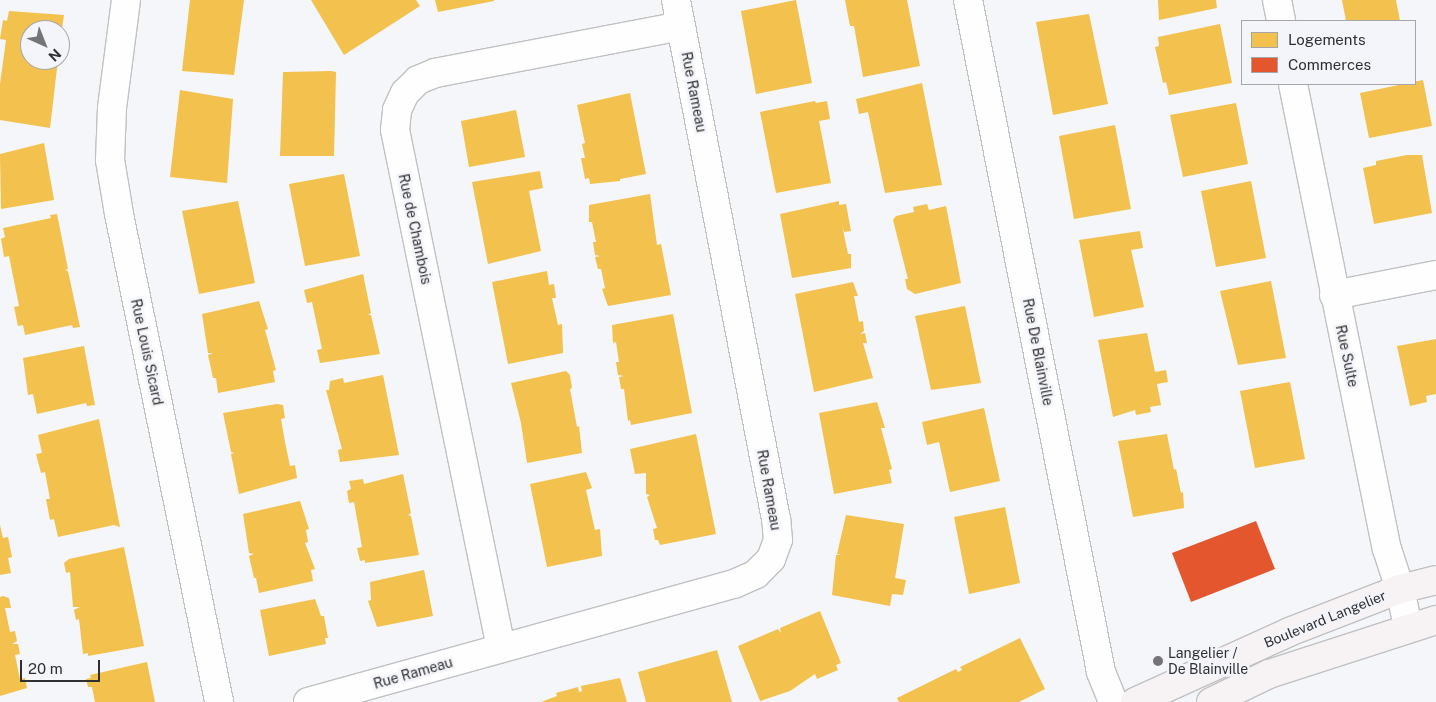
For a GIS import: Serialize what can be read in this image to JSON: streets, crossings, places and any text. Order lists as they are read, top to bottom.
{
  "streets": {
    "main road": ["Boulevard Langelier"],
    "street": [
      "Rue Rameau",
      "Rue de Chambois",
      "Rue Louis Sicard",
      "Rue De Blainville",
      "Rue Sulte"
    ]
  },
  "crossings": [
    ["Rue Rameau", "Rue de Chambois"],
    ["Rue Sulte", "Boulevard Langelier"]
  ],
  "places": ["Langelier / De Blainville"],
  "legend": ["Logements", "Commerces"],
  "scale_bar": "20 m",
  "north": "bottom right"
}
